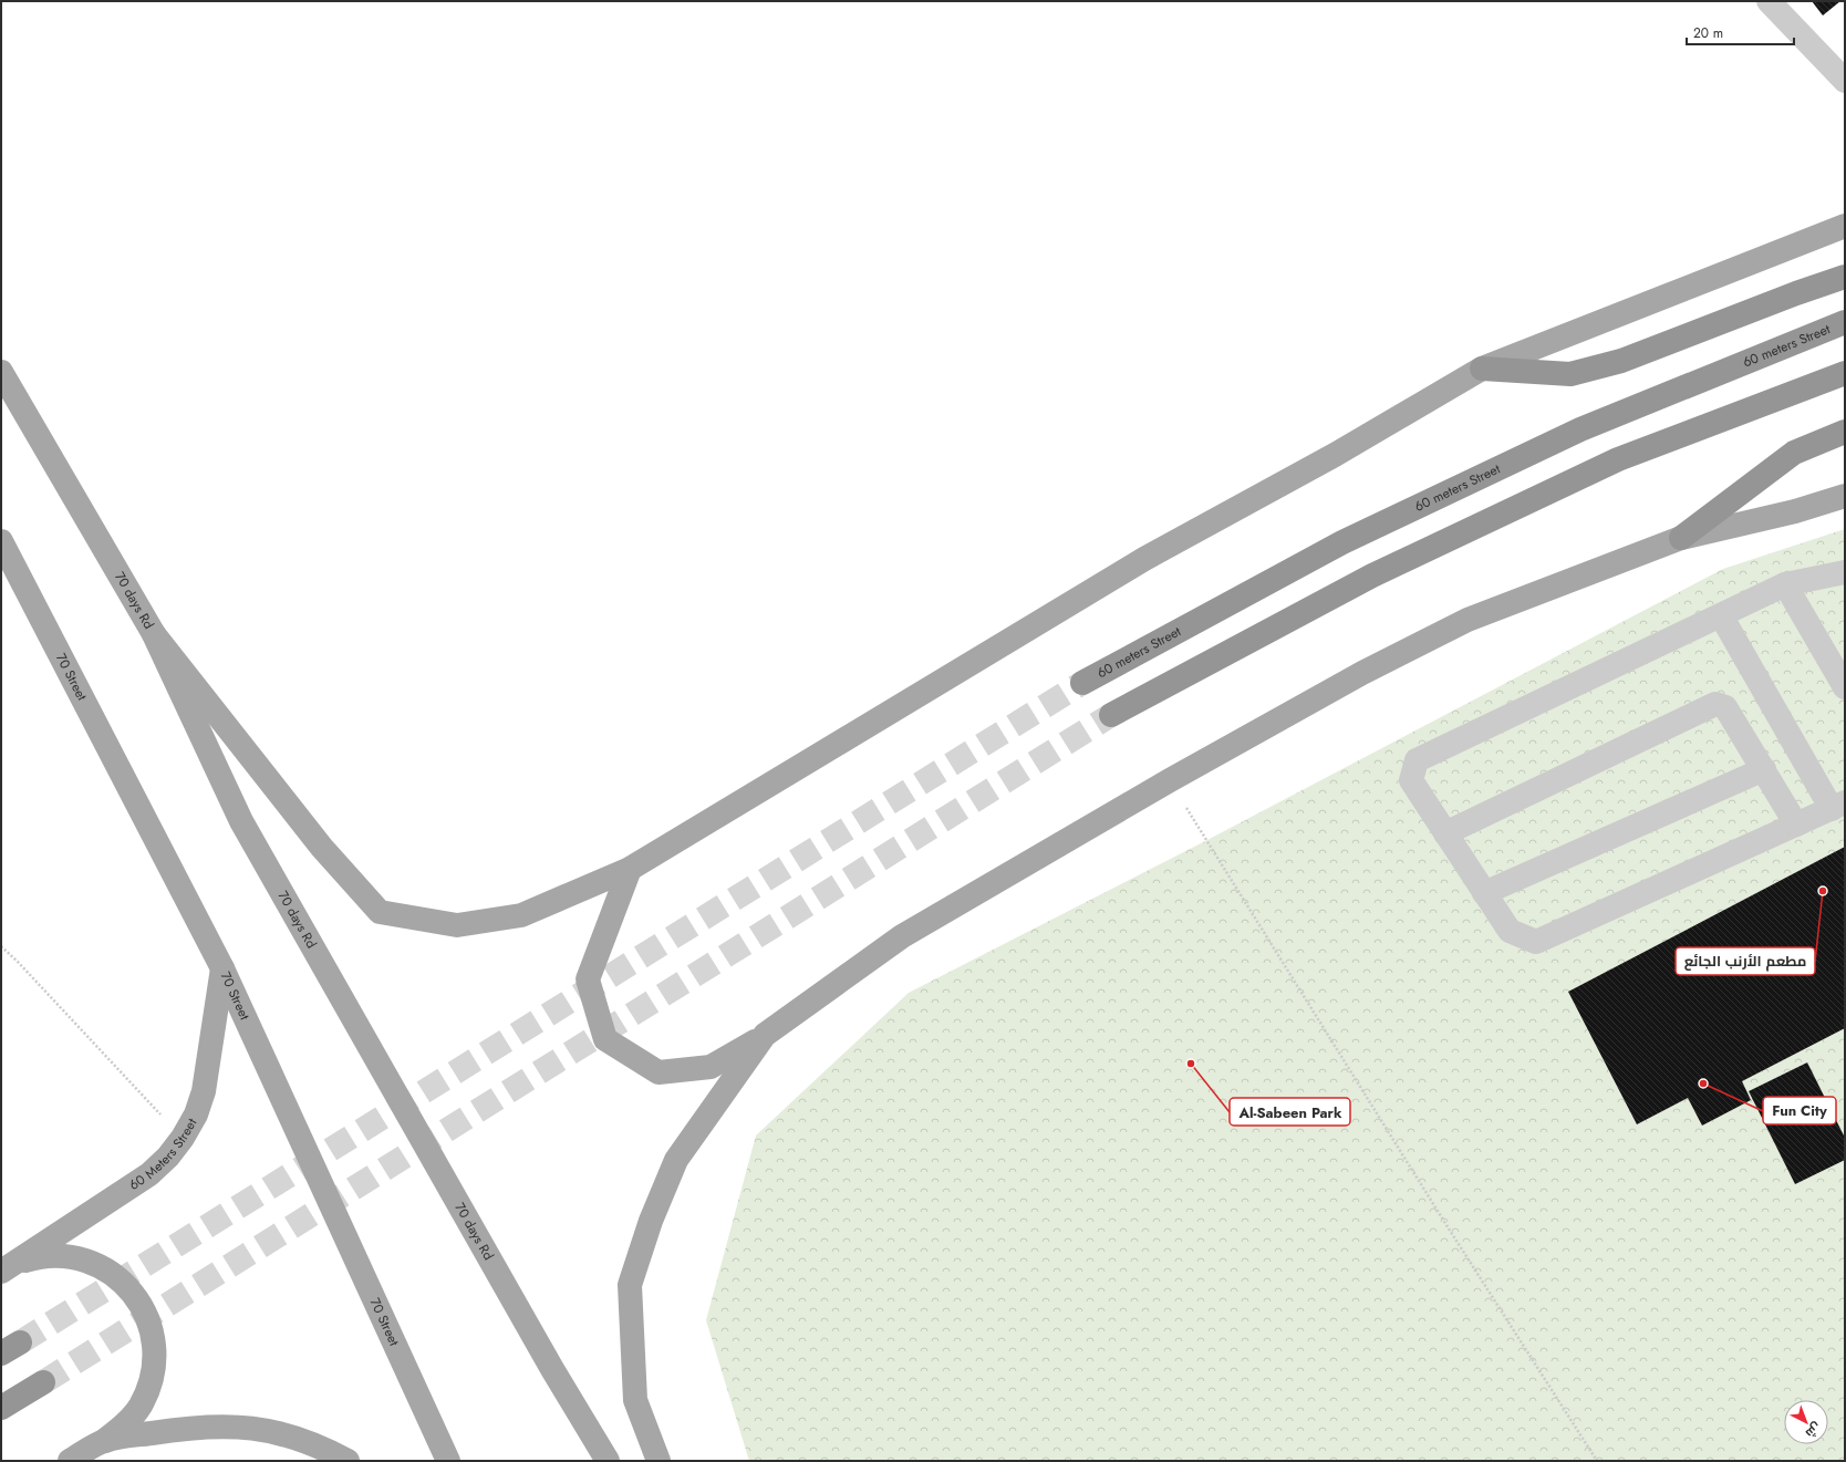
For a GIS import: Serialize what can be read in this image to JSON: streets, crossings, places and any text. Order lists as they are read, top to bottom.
{
  "streets": {
    "highway": ["60 meters Street"],
    "main road": ["70 days Rd", "70 Street", "60 Meters Street"]
  },
  "crossings": [
    ["70 Street", "60 Meters Street"]
  ],
  "places": ["مطعم الأرنب الجائع", "Al-Sabeen Park", "Fun City"],
  "scale_bar": "20 m",
  "north": "bottom right"
}
